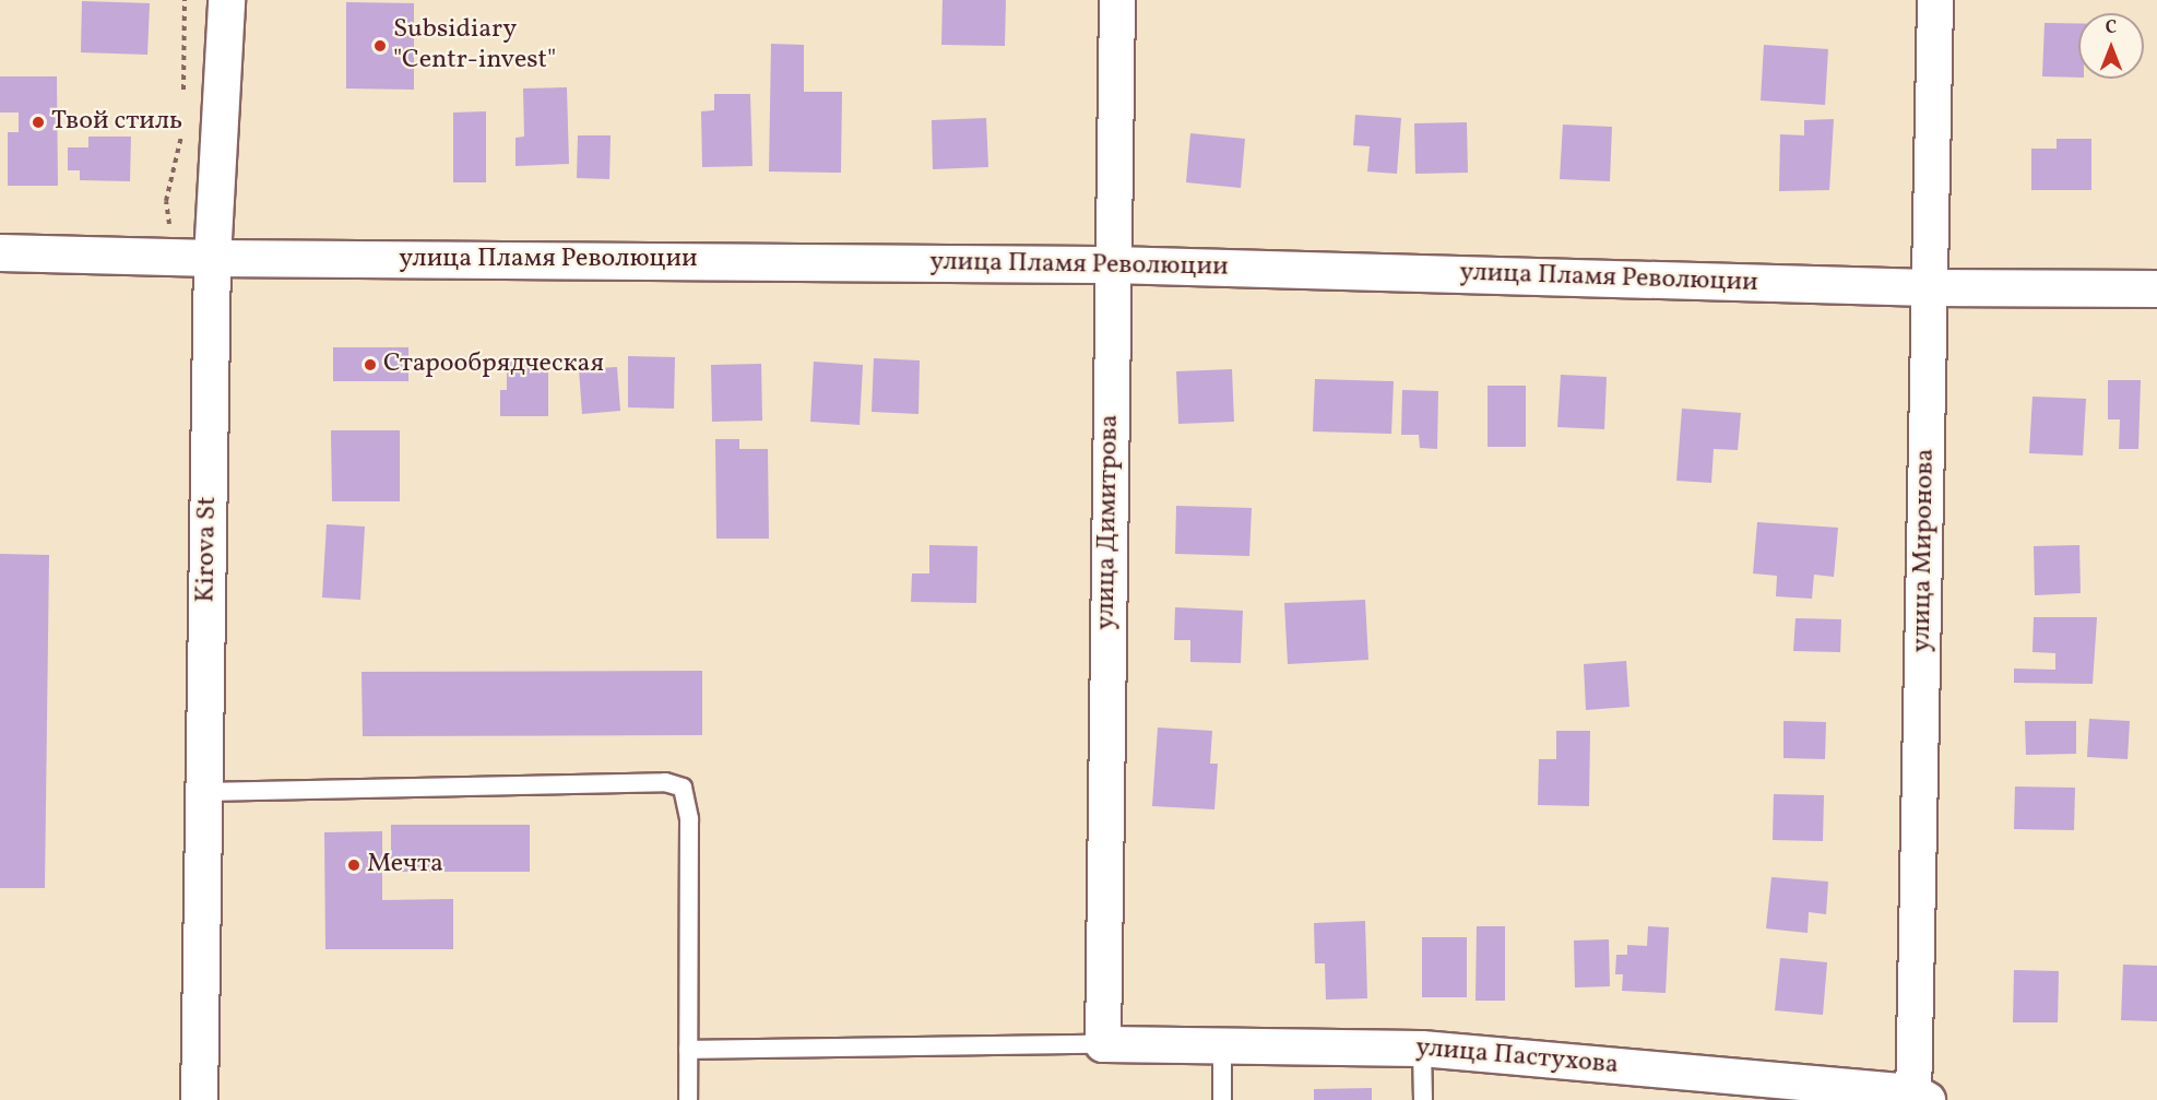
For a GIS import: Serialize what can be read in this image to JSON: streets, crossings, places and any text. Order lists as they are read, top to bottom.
{
  "streets": {
    "street": [
      "улица Пламя Революции",
      "улица Димитрова",
      "Kirova St",
      "улица Миронова",
      "улица Пастухова"
    ]
  },
  "crossings": [
    ["улица Пламя Революции", "улица Димитрова"],
    ["улица Пламя Революции", "Kirova St"],
    ["улица Пламя Революции", "улица Миронова"],
    ["улица Димитрова", "улица Пастухова"],
    ["улица Миронова", "улица Пастухова"]
  ],
  "places": [
    "Subsidiary \"Centr-invest\"",
    "Твой стиль",
    "Старообрядческая",
    "Мечта"
  ],
  "north": "top"
}
